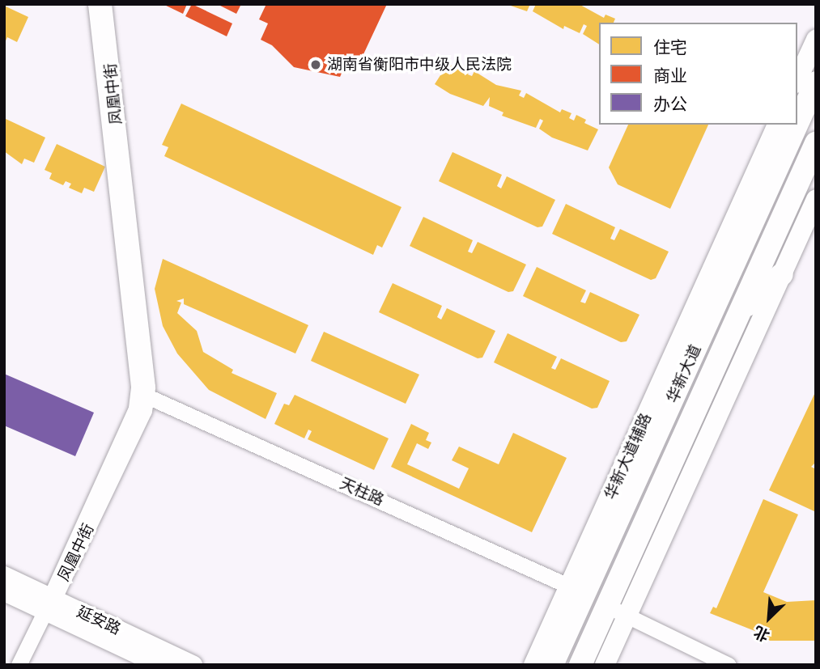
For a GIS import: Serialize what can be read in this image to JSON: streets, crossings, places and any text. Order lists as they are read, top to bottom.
{
  "streets": {
    "highway": ["华新大道"],
    "main road": ["延安路"],
    "street": ["凤凰中街", "天柱路"]
  },
  "crossings": [
    ["凤凰中街", "天柱路"],
    ["凤凰中街", "延安路"],
    ["华新大道", "天柱路"]
  ],
  "places": ["湖南省衡阳市中级人民法院"],
  "legend": ["住宅", "商业", "办公"],
  "north": "bottom left"
}
